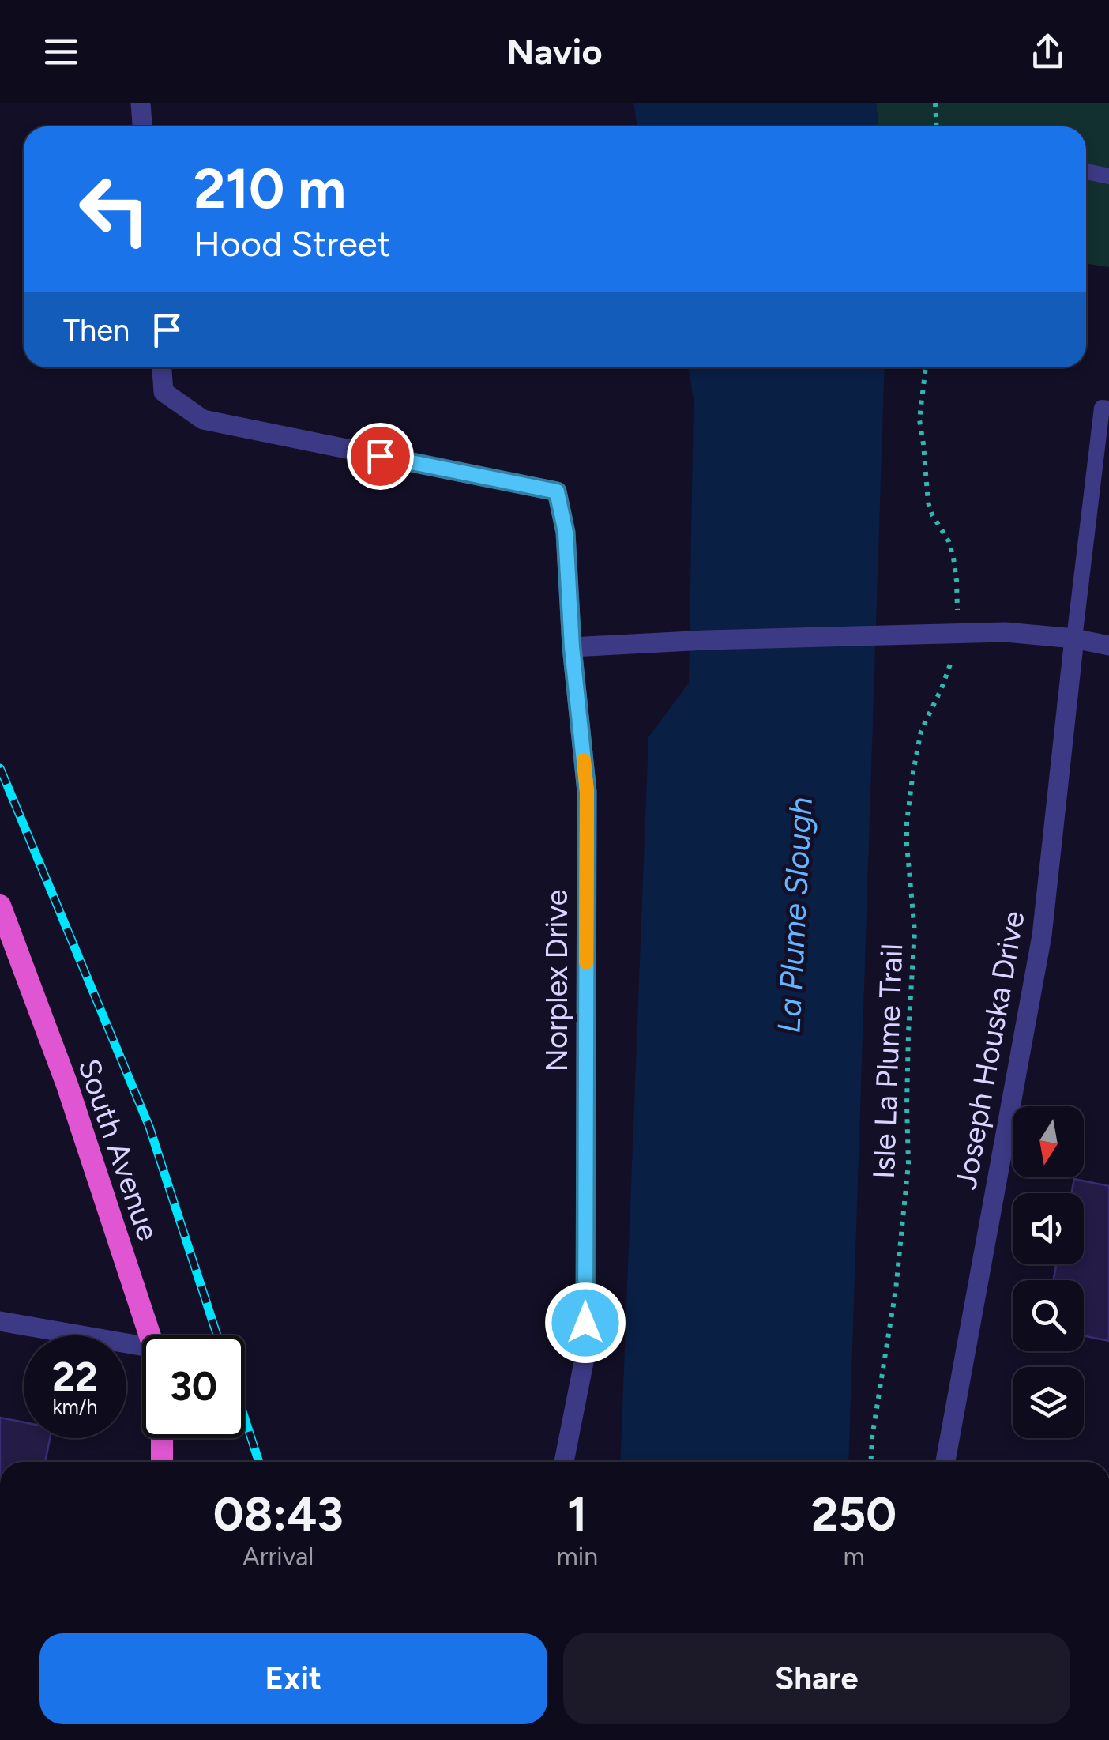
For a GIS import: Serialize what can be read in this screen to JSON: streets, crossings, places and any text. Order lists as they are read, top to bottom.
{
  "streets": {
    "highway": ["South Avenue"],
    "street": ["Norplex Drive", "Joseph Houska Drive"],
    "path": ["Isle La Plume Trail"]
  },
  "water": ["La Plume Slough"],
  "north": "bottom",
  "page": {
    "header": "Navio",
    "turn": ["210 m", "Hood Street"],
    "then": "Then",
    "speed": "22 km/h",
    "limit": "30",
    "eta": [
      "08:43",
      "Arrival",
      "1",
      "min",
      "250",
      "m"
    ],
    "buttons": ["Exit", "Share"]
  }
}
